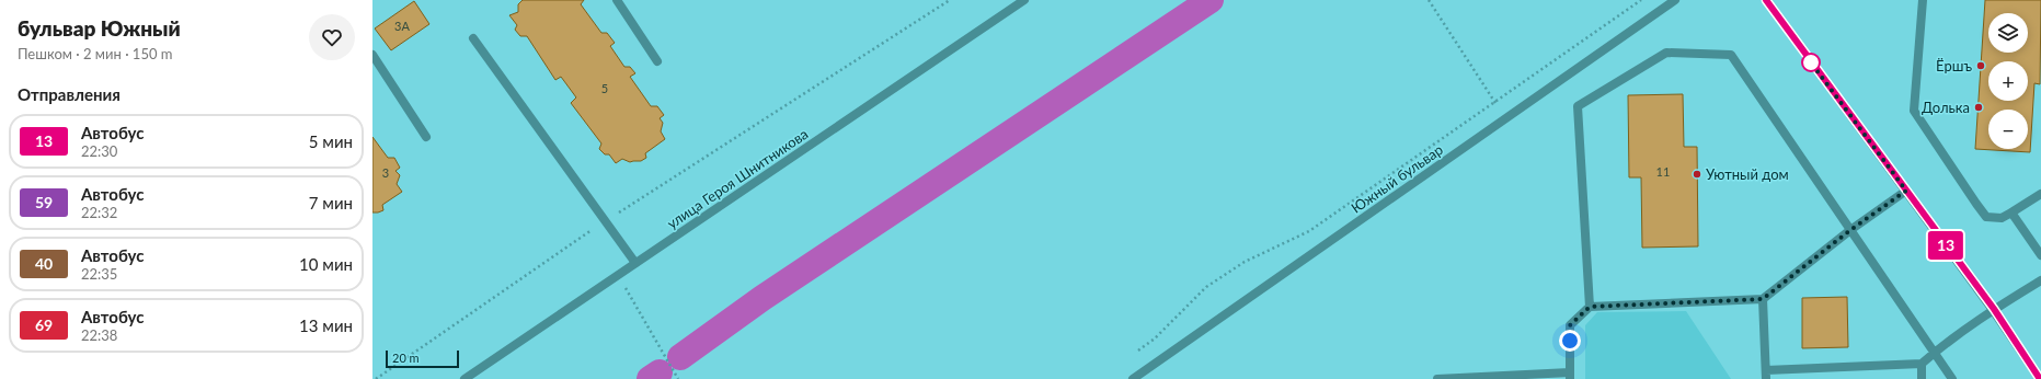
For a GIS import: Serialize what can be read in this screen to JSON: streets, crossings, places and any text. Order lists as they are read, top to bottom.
{
  "streets": {
    "street": ["улица Героя Шнитникова", "Южный бульвар"]
  },
  "places": ["Ёршъ", "Долька", "Уютный дом"],
  "lines": ["bus line 13"],
  "house_numbers": [
    "3А",
    "5",
    "11",
    "3"
  ],
  "scale_bar": "20 m",
  "page": {
    "heading": [
      ["бульвар Южный", "Пешком · 2 мин · 150 m"],
      "Отправления"
    ],
    "on_map": "13",
    "map_buttons": ["+", "−"],
    "list": [
      {
        "mark": "13",
        "name": "Автобус",
        "note": "22:30",
        "value": "5 мин"
      },
      {
        "mark": "59",
        "name": "Автобус",
        "note": "22:32",
        "value": "7 мин"
      },
      {
        "mark": "40",
        "name": "Автобус",
        "note": "22:35",
        "value": "10 мин"
      },
      {
        "mark": "69",
        "name": "Автобус",
        "note": "22:38",
        "value": "13 мин"
      }
    ],
    "scale": "20 m"
  }
}
